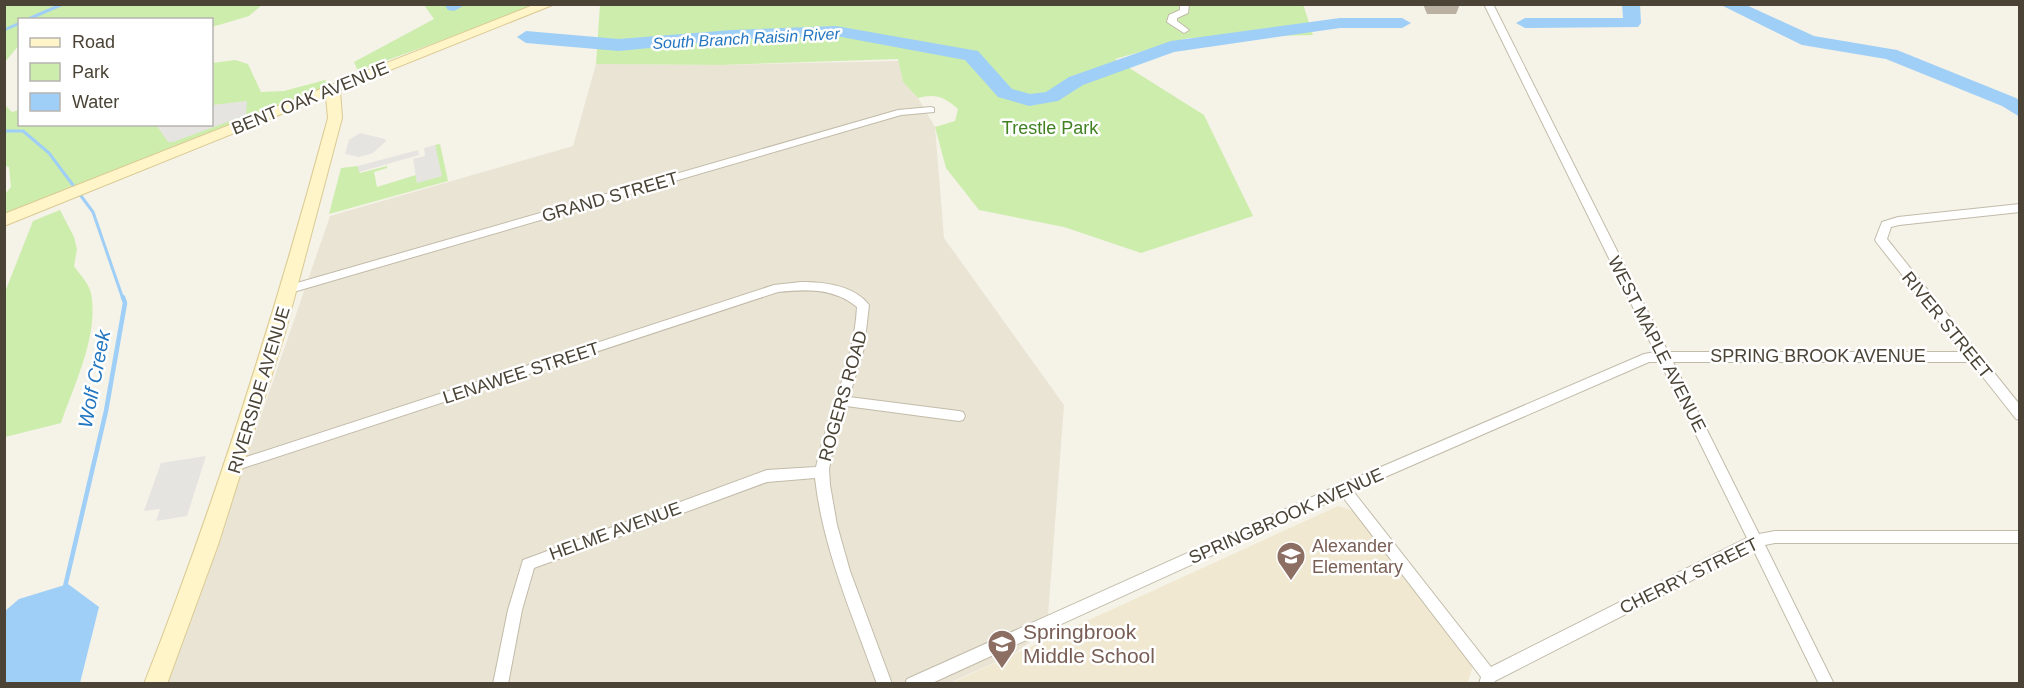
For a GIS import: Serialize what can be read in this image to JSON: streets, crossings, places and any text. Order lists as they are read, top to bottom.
{
  "streets": {
    "street": [
      "BENT OAK AVENUE",
      "GRAND STREET",
      "RIVER STREET",
      "WEST MAPLE AVENUE",
      "SPRING BROOK AVENUE",
      "LENAWEE STREET",
      "RIVERSIDE AVENUE",
      "ROGERS ROAD",
      "SPRINGBROOK AVENUE",
      "HELME AVENUE",
      "CHERRY STREET"
    ]
  },
  "crossings": [
    ["BENT OAK AVENUE", "RIVERSIDE AVENUE"],
    ["GRAND STREET", "RIVERSIDE AVENUE"],
    ["RIVER STREET", "SPRING BROOK AVENUE"],
    ["WEST MAPLE AVENUE", "SPRING BROOK AVENUE"],
    ["WEST MAPLE AVENUE", "SPRINGBROOK AVENUE"],
    ["WEST MAPLE AVENUE", "CHERRY STREET"],
    ["SPRING BROOK AVENUE", "SPRINGBROOK AVENUE"],
    ["LENAWEE STREET", "RIVERSIDE AVENUE"],
    ["LENAWEE STREET", "ROGERS ROAD"],
    ["ROGERS ROAD", "HELME AVENUE"]
  ],
  "water": ["South Branch Raisin River", "Wolf Creek"],
  "parks": ["Trestle Park"],
  "places": {
    "school or university": ["Alexander Elementary", "Springbrook Middle School"]
  },
  "legend": ["Road", "Park", "Water"]
}
